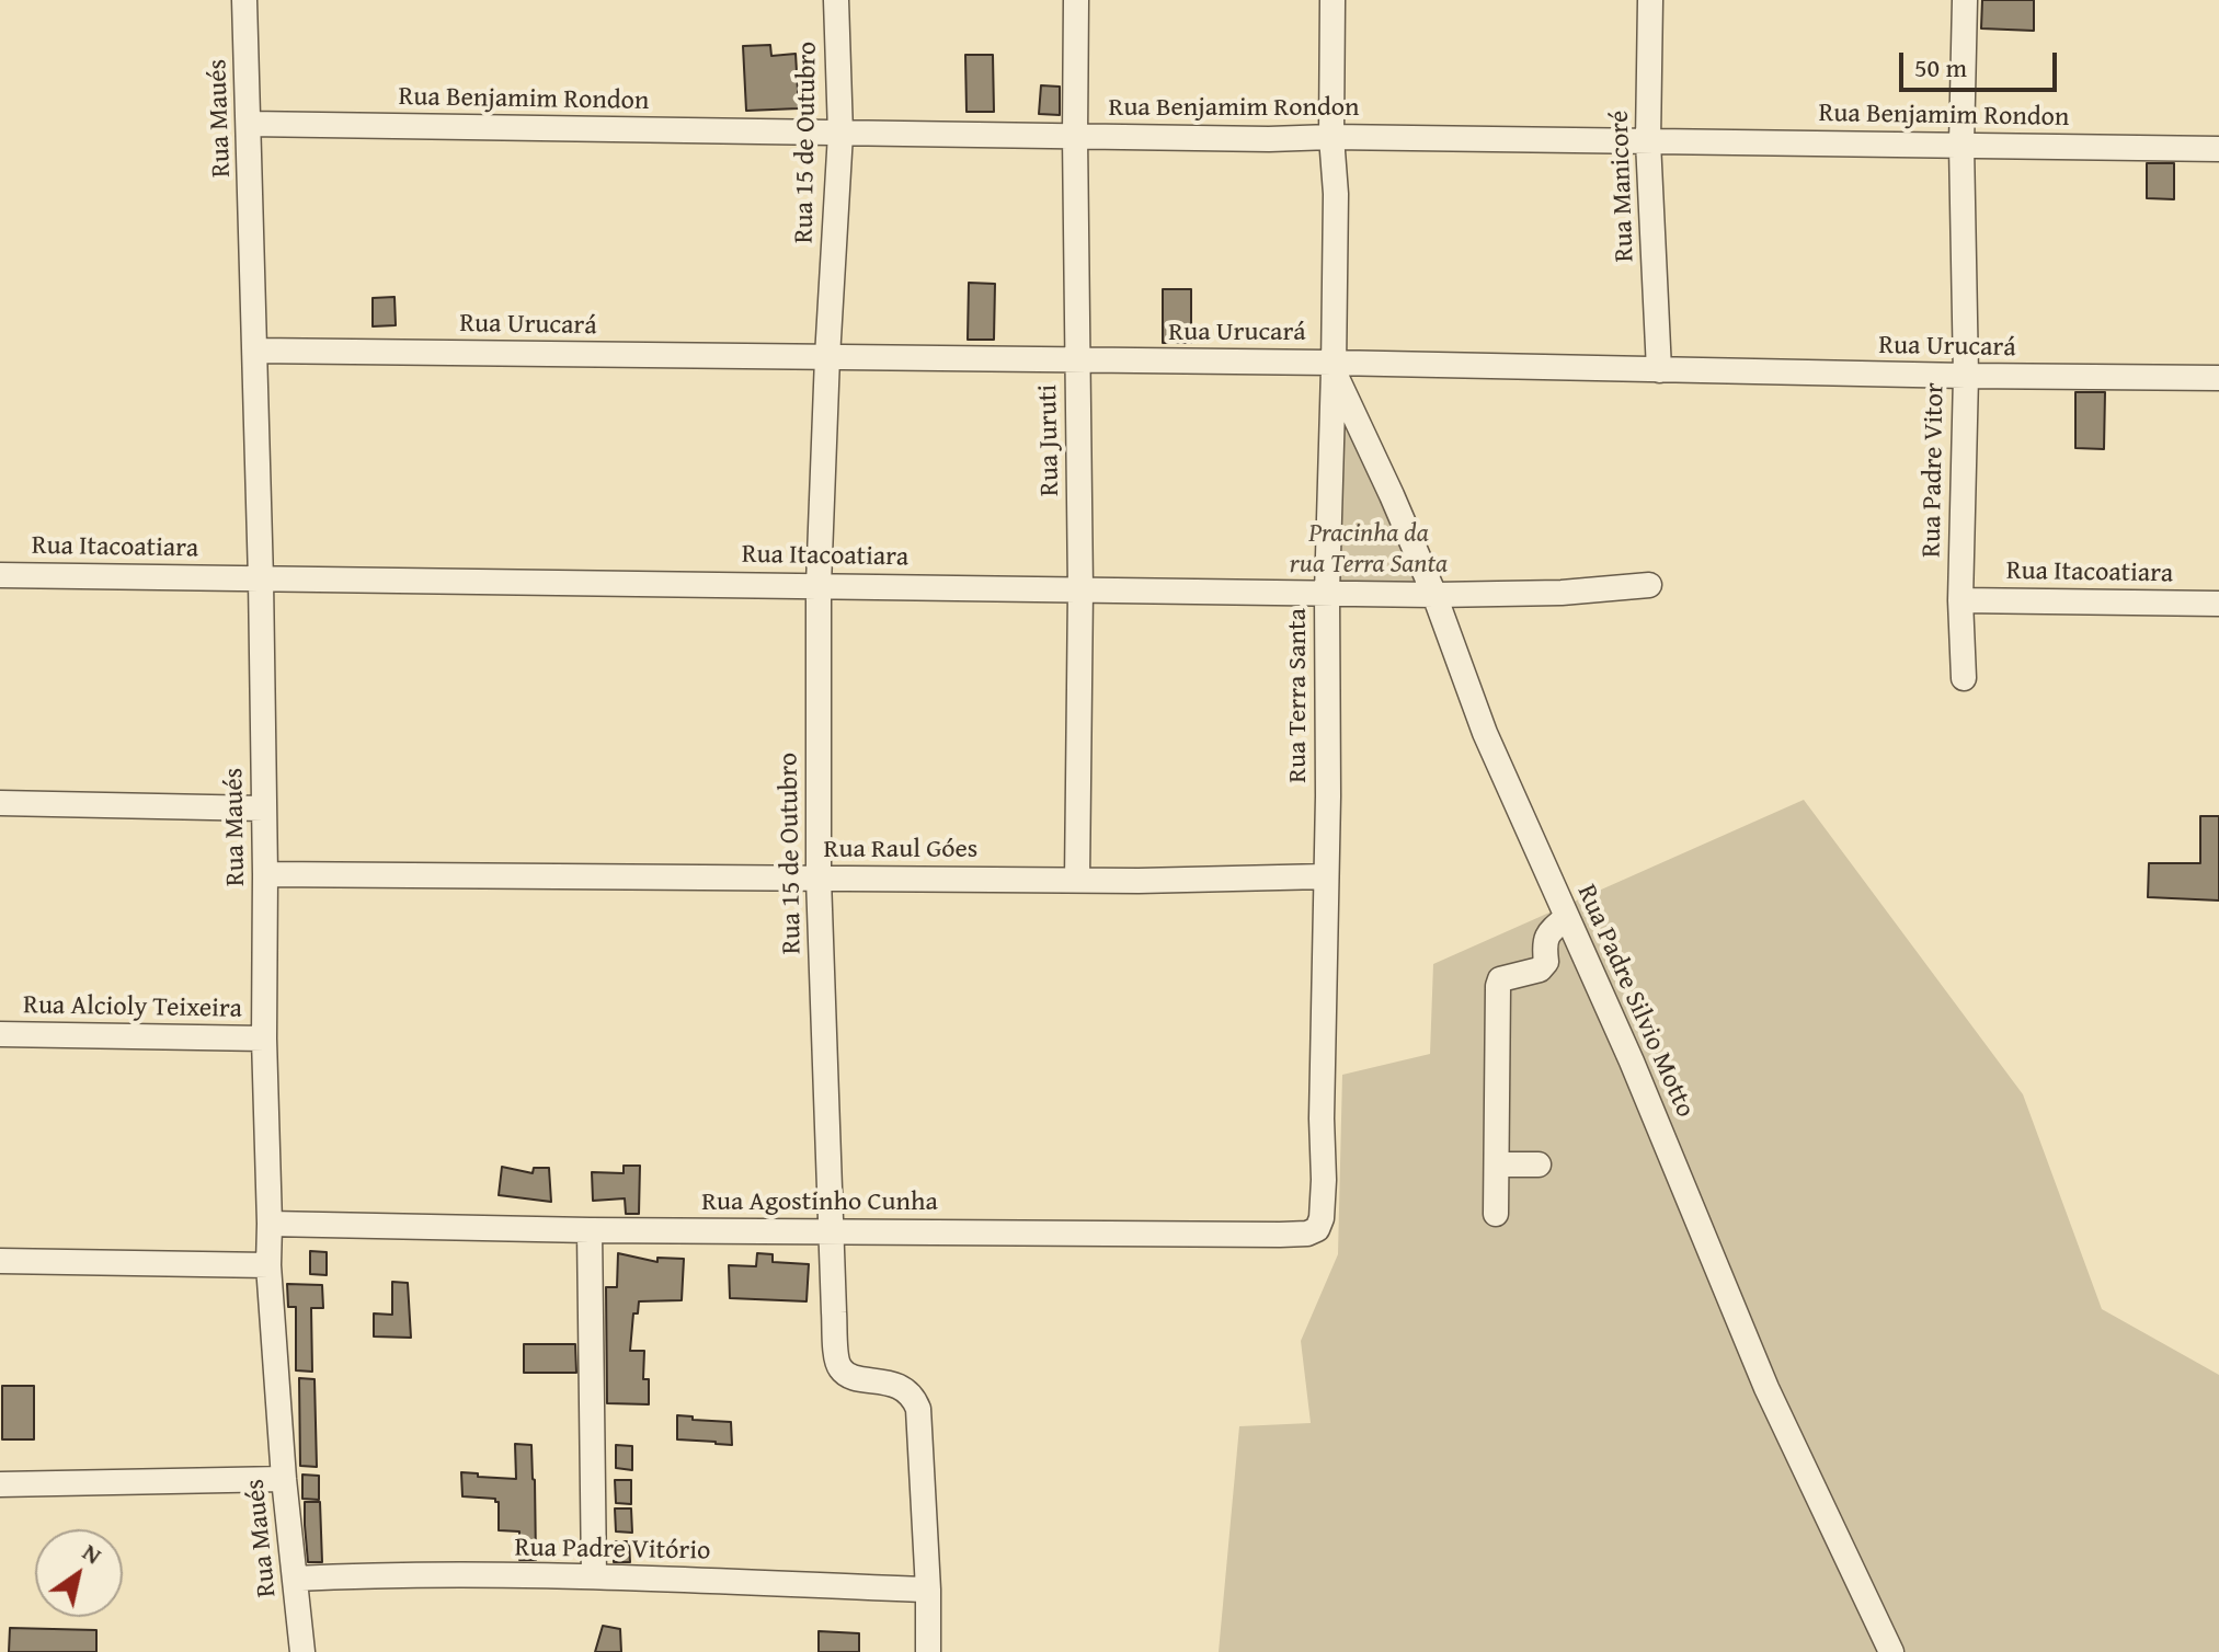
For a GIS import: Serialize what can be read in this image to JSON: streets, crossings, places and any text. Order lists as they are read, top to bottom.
{
  "streets": {
    "street": [
      "Rua Benjamim Rondon",
      "Rua Maués",
      "Rua 15 de Outubro",
      "Rua Manicoré",
      "Rua Urucará",
      "Rua Juruti",
      "Rua Padre Vitor",
      "Rua Itacoatiara",
      "Rua Terra Santa",
      "Rua Raul Góes",
      "Rua Padre Silvio Motto",
      "Rua Alcioly Teixeira",
      "Rua Agostinho Cunha",
      "Rua Padre Vitório"
    ]
  },
  "crossings": [
    ["Rua Benjamim Rondon", "Rua Maués"],
    ["Rua Benjamim Rondon", "Rua 15 de Outubro"],
    ["Rua Benjamim Rondon", "Rua Manicoré"],
    ["Rua Benjamim Rondon", "Rua Juruti"],
    ["Rua Benjamim Rondon", "Rua Padre Vitor"],
    ["Rua Benjamim Rondon", "Rua Terra Santa"],
    ["Rua Maués", "Rua Urucará"],
    ["Rua Maués", "Rua Itacoatiara"],
    ["Rua Maués", "Rua Raul Góes"],
    ["Rua Maués", "Rua Alcioly Teixeira"],
    ["Rua Maués", "Rua Agostinho Cunha"],
    ["Rua Maués", "Rua Padre Vitório"],
    ["Rua 15 de Outubro", "Rua Urucará"],
    ["Rua 15 de Outubro", "Rua Itacoatiara"],
    ["Rua 15 de Outubro", "Rua Raul Góes"],
    ["Rua 15 de Outubro", "Rua Agostinho Cunha"],
    ["Rua 15 de Outubro", "Rua Padre Vitório"],
    ["Rua Manicoré", "Rua Urucará"],
    ["Rua Urucará", "Rua Juruti"],
    ["Rua Urucará", "Rua Padre Vitor"],
    ["Rua Urucará", "Rua Terra Santa"],
    ["Rua Urucará", "Rua Padre Silvio Motto"],
    ["Rua Juruti", "Rua Itacoatiara"],
    ["Rua Juruti", "Rua Raul Góes"],
    ["Rua Padre Vitor", "Rua Itacoatiara"],
    ["Rua Itacoatiara", "Rua Terra Santa"],
    ["Rua Itacoatiara", "Rua Padre Silvio Motto"],
    ["Rua Terra Santa", "Rua Raul Góes"],
    ["Rua Terra Santa", "Rua Padre Silvio Motto"],
    ["Rua Terra Santa", "Rua Agostinho Cunha"]
  ],
  "parks": ["Pracinha da rua Terra Santa"],
  "scale_bar": "50 m",
  "north": "top right"
}
